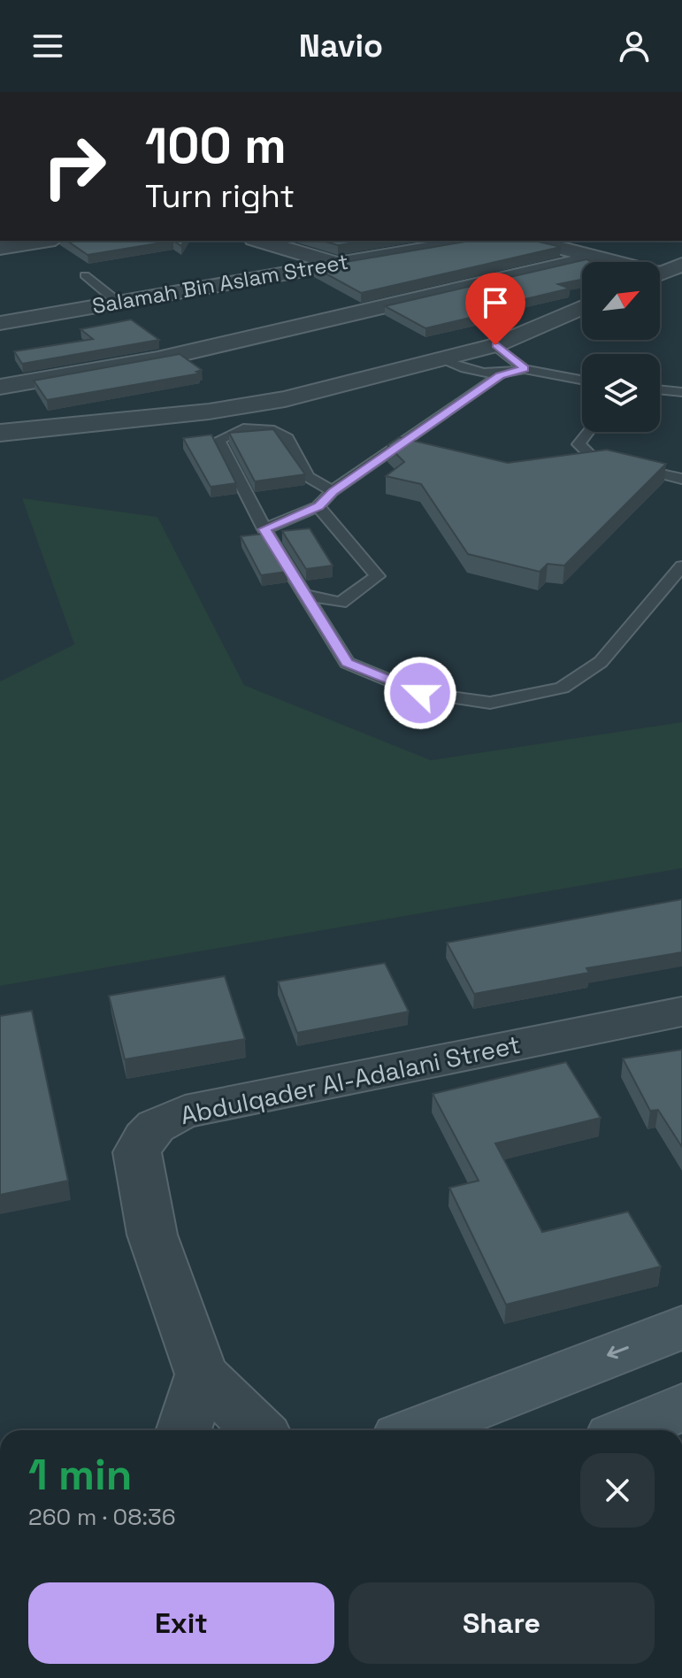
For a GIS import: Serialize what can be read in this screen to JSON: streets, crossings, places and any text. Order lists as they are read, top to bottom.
{
  "streets": {
    "street": ["Salamah Bin Aslam Street", "Abdulqader Al-Adalani Street"]
  },
  "north": "top right",
  "page": {
    "header": "Navio",
    "turn": ["100 m", "Turn right"],
    "heading": ["1 min", "260 m · 08:36"],
    "buttons": ["Exit", "Share"]
  }
}
